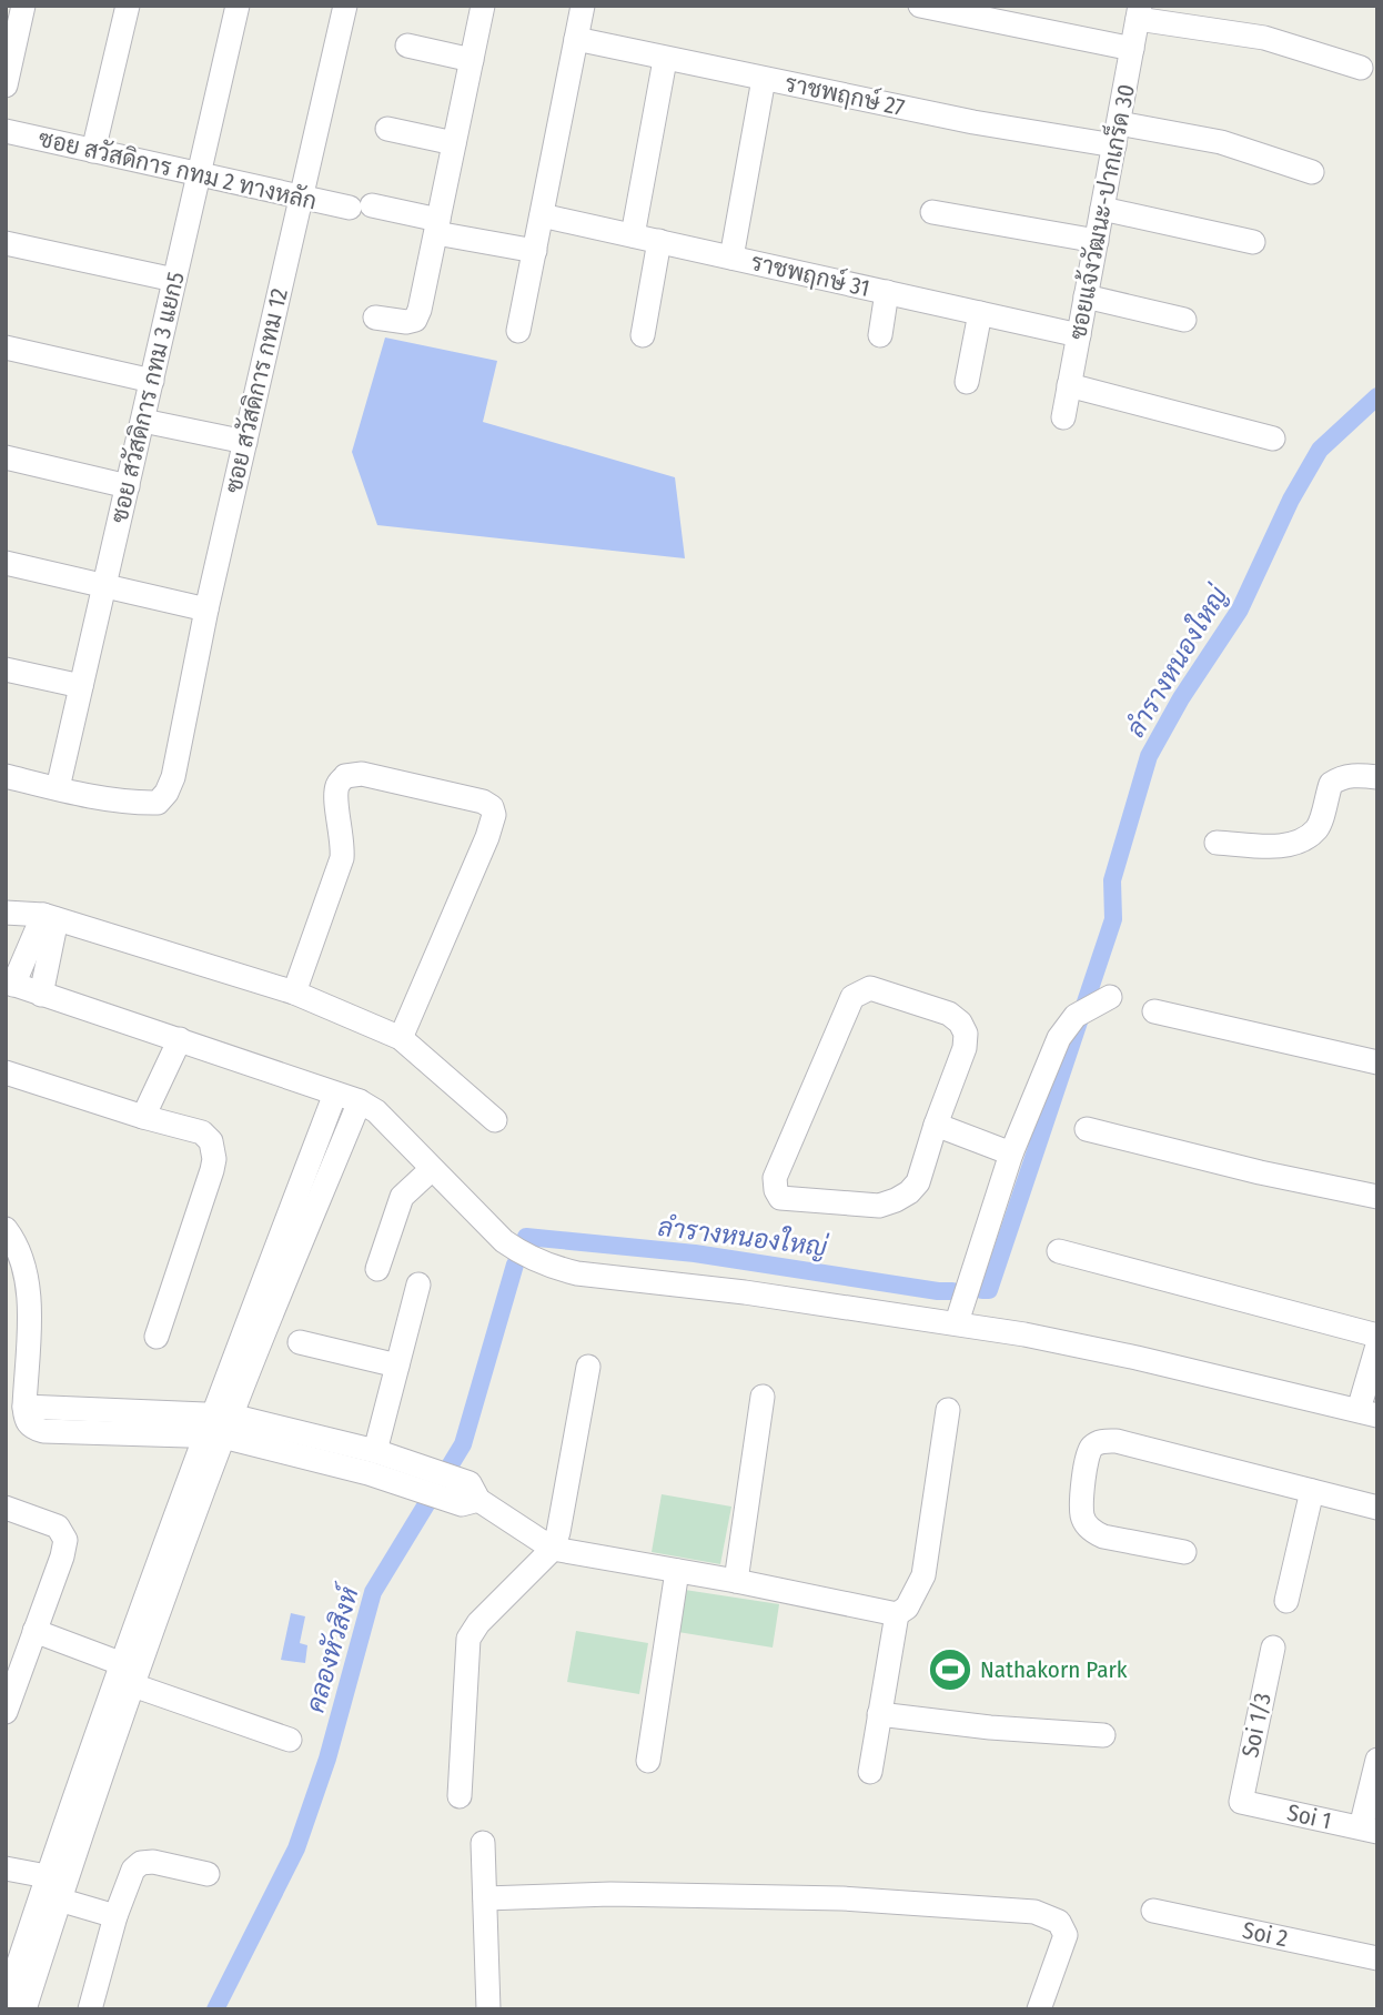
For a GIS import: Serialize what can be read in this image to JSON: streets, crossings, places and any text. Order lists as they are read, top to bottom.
{
  "streets": {
    "street": [
      "ราชพฤกษ์ 27",
      "ซอย สวัสดิการ กทม 2 ทางหลัก",
      "ซอยแจ้งวัฒนะ-ปากเกร็ด 30",
      "ราชพฤกษ์ 31",
      "ซอย สวัสดิการ กทม 12",
      "ซอย สวัสดิการ กทม 3 แยก5",
      "Soi 1/3",
      "Soi 1",
      "Soi 2"
    ]
  },
  "crossings": [
    ["ราชพฤกษ์ 27", "ซอยแจ้งวัฒนะ-ปากเกร็ด 30"],
    ["ซอย สวัสดิการ กทม 2 ทางหลัก", "ซอย สวัสดิการ กทม 12"],
    ["ซอย สวัสดิการ กทม 2 ทางหลัก", "ซอย สวัสดิการ กทม 3 แยก5"],
    ["ซอยแจ้งวัฒนะ-ปากเกร็ด 30", "ราชพฤกษ์ 31"],
    ["ซอย สวัสดิการ กทม 12", "ซอย สวัสดิการ กทม 3 แยก5"],
    ["Soi 1/3", "Soi 1"]
  ],
  "water": ["ลำรางหนองใหญ่", "คลองหัวสิงห์"],
  "places": {
    "sports": ["Nathakorn Park"]
  }
}
